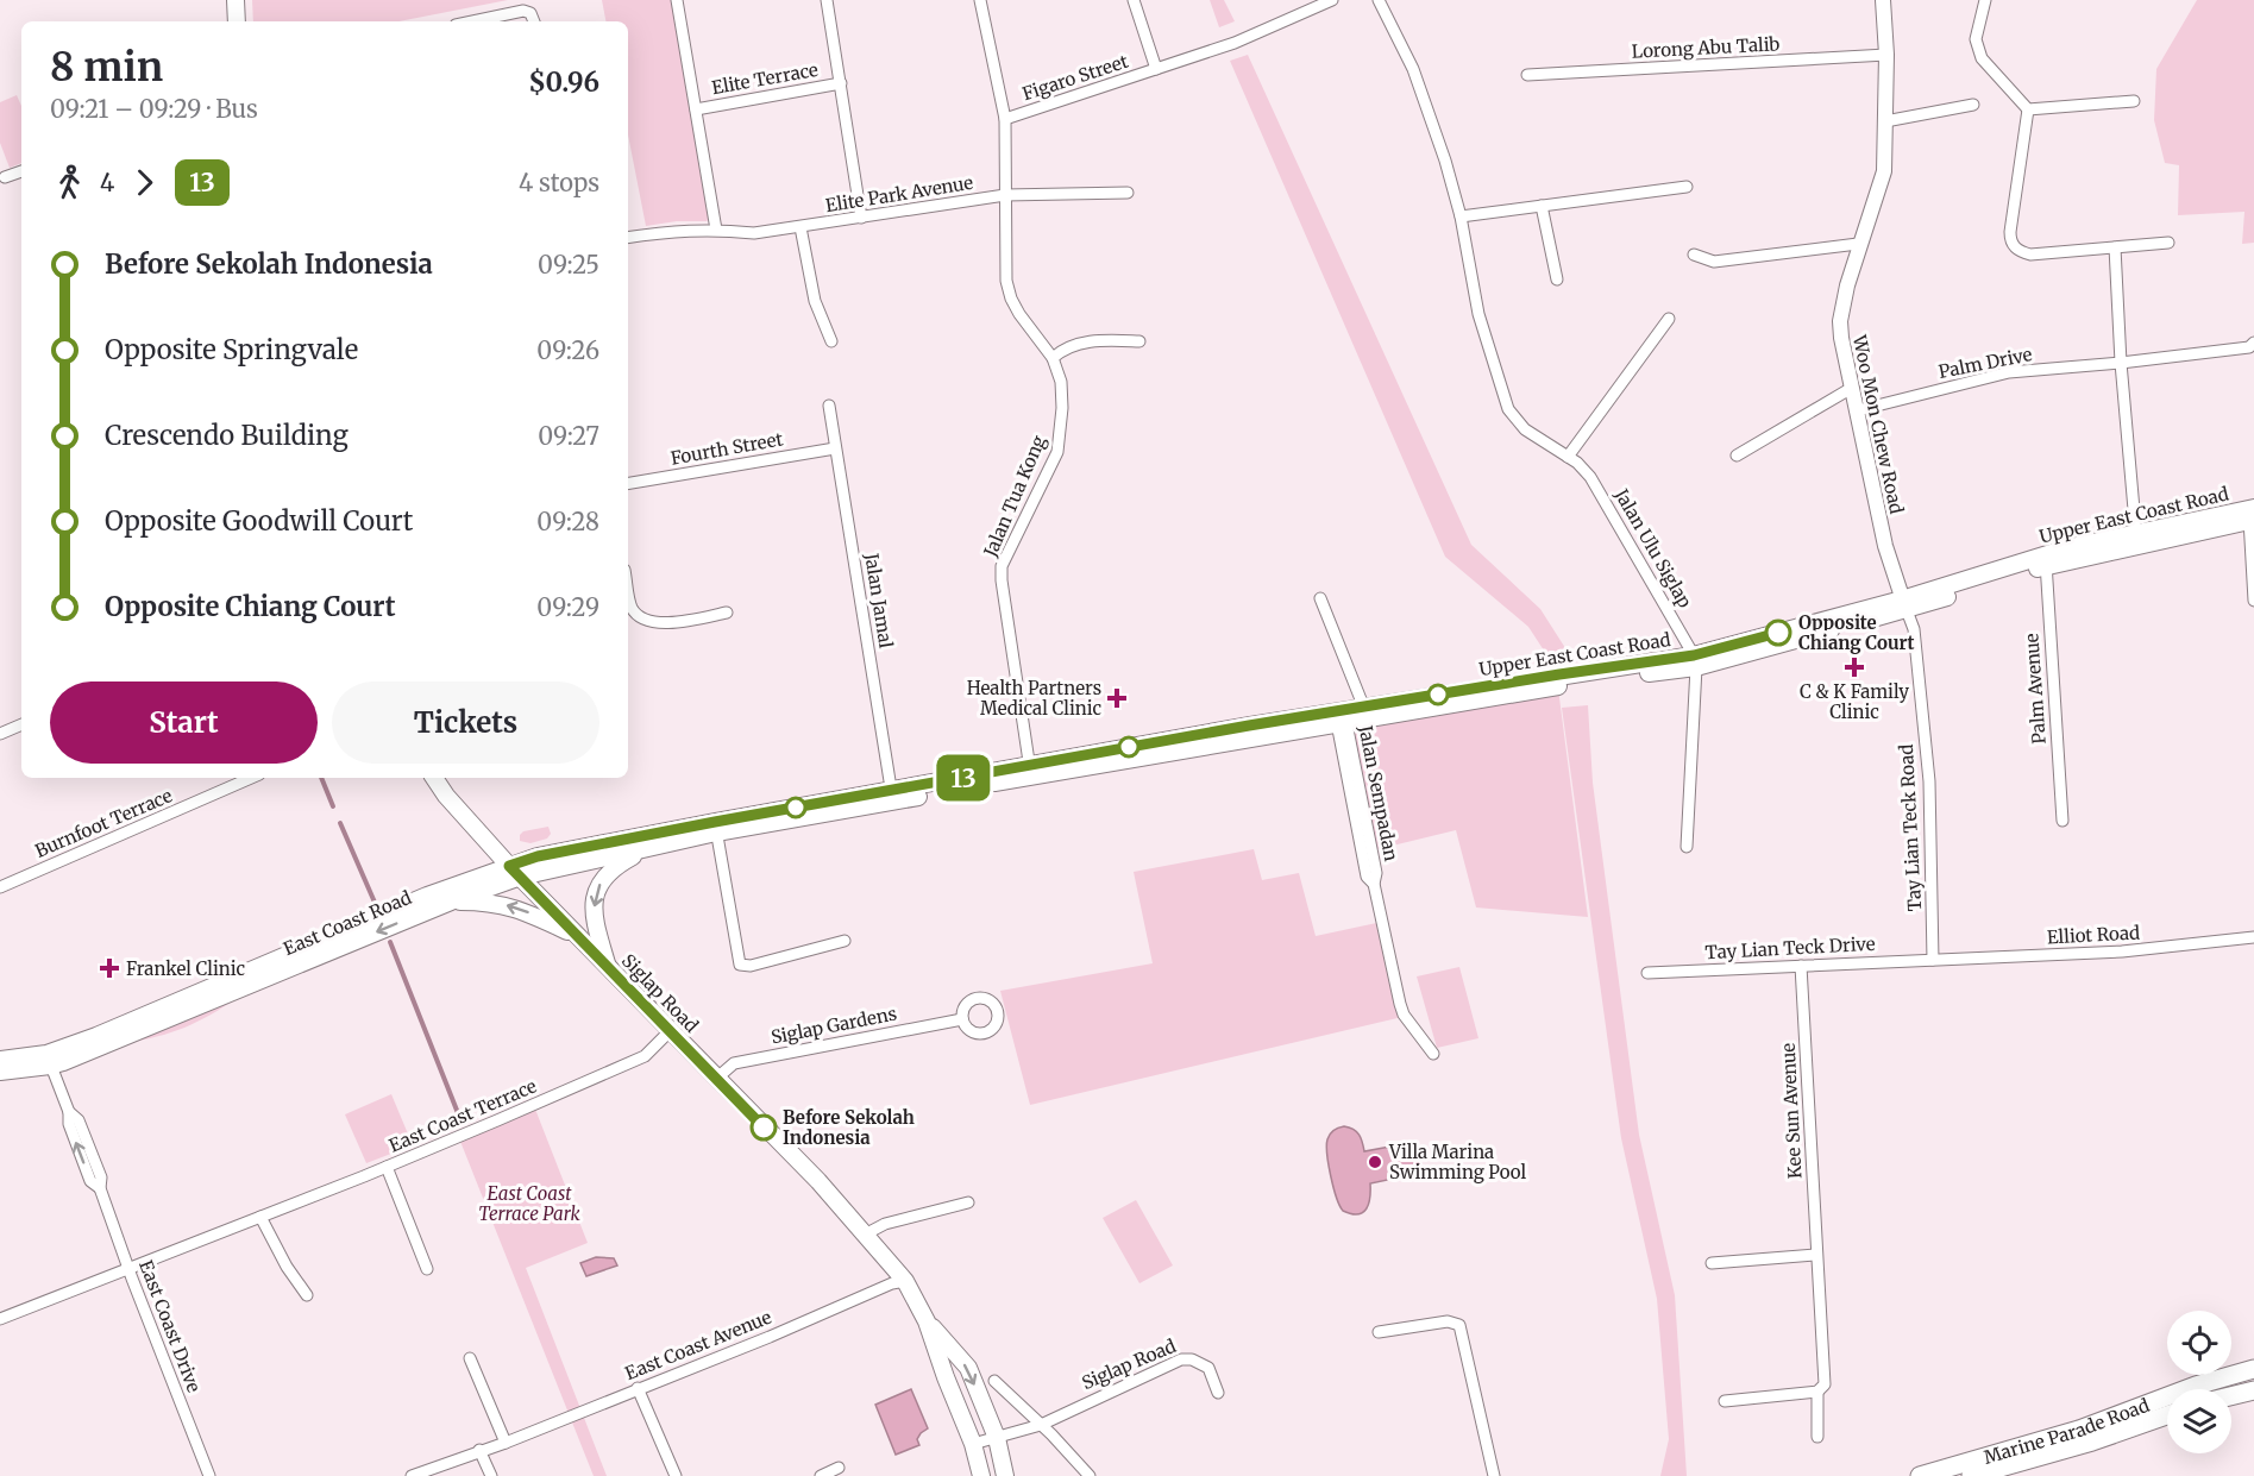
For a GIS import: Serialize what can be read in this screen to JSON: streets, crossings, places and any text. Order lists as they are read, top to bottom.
{
  "streets": {
    "main road": [
      "Upper East Coast Road",
      "East Coast Road",
      "Siglap Road",
      "Marine Parade Road"
    ],
    "street": [
      "Lorong Abu Talib",
      "Figaro Street",
      "Elite Terrace",
      "Elite Park Avenue",
      "Palm Drive",
      "Woo Mon Chew Road",
      "Fourth Street",
      "Jalan Tua Kong",
      "Jalan Ulu Siglap",
      "Jalan Jamal",
      "Palm Avenue",
      "Jalan Sempadan",
      "Burnfoot Terrace",
      "Tay Lian Teck Road",
      "Elliot Road",
      "Tay Lian Teck Drive",
      "Siglap Gardens",
      "Kee Sun Avenue",
      "East Coast Terrace",
      "East Coast Drive",
      "East Coast Avenue"
    ]
  },
  "crossings": [
    ["Lorong Abu Talib", "Woo Mon Chew Road"],
    ["Figaro Street", "Jalan Tua Kong"],
    ["Elite Terrace", "Elite Park Avenue"],
    ["Elite Park Avenue", "Jalan Tua Kong"],
    ["Palm Drive", "Woo Mon Chew Road"],
    ["Woo Mon Chew Road", "Upper East Coast Road"],
    ["Woo Mon Chew Road", "Tay Lian Teck Road"],
    ["Fourth Street", "Jalan Jamal"],
    ["Jalan Tua Kong", "Upper East Coast Road"],
    ["Upper East Coast Road", "Jalan Ulu Siglap"],
    ["Upper East Coast Road", "Jalan Jamal"],
    ["Upper East Coast Road", "Palm Avenue"],
    ["Upper East Coast Road", "Jalan Sempadan"],
    ["Upper East Coast Road", "Tay Lian Teck Road"],
    ["Upper East Coast Road", "East Coast Road"],
    ["Jalan Jamal", "East Coast Road"],
    ["Tay Lian Teck Road", "Elliot Road"],
    ["Tay Lian Teck Road", "Tay Lian Teck Drive"],
    ["East Coast Road", "Siglap Road"],
    ["East Coast Road", "East Coast Drive"],
    ["Elliot Road", "Tay Lian Teck Drive"],
    ["Tay Lian Teck Drive", "Kee Sun Avenue"],
    ["Siglap Road", "Siglap Gardens"],
    ["Siglap Road", "East Coast Terrace"],
    ["Siglap Road", "East Coast Avenue"],
    ["East Coast Terrace", "East Coast Drive"]
  ],
  "parks": ["East Coast Terrace Park"],
  "places": {
    "other": ["Opposite Chiang Court", "Before Sekolah Indonesia", "Villa Marina Swimming Pool"],
    "health": ["C & K Family Clinic", "Health Partners Medical Clinic", "Frankel Clinic"]
  },
  "lines": ["bus line 13"],
  "page": {
    "on_map": "13",
    "heading": ["8 min", "09:21 – 09:29 · Bus", "$0.96"],
    "legs": ["4", "13", "4 stops"],
    "list": [
      {
        "name": "Before Sekolah Indonesia",
        "value": "09:25"
      },
      {
        "name": "Opposite Springvale",
        "value": "09:26"
      },
      {
        "name": "Crescendo Building",
        "value": "09:27"
      },
      {
        "name": "Opposite Goodwill Court",
        "value": "09:28"
      },
      {
        "name": "Opposite Chiang Court",
        "value": "09:29"
      }
    ],
    "buttons": ["Start", "Tickets"]
  }
}
